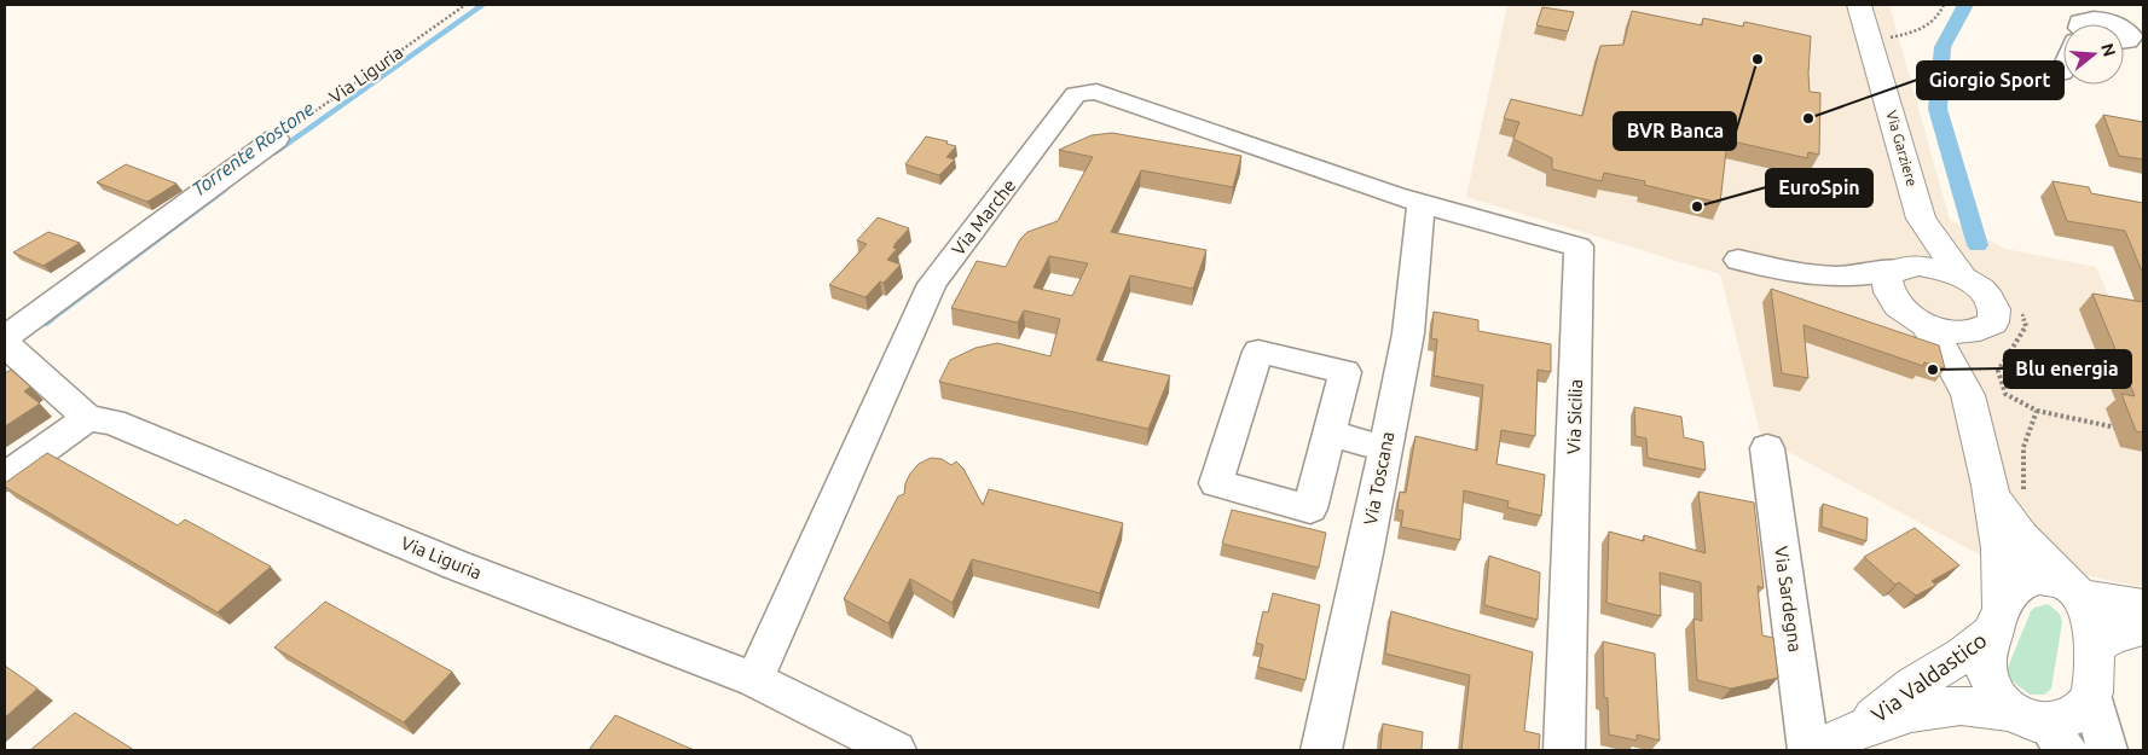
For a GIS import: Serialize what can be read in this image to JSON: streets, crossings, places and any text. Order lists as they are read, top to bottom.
{
  "streets": {
    "main road": ["Via Garziere", "Via Valdastico"],
    "street": [
      "Via Liguria",
      "Via Marche",
      "Via Sicilia",
      "Via Toscana",
      "Via Sardegna"
    ]
  },
  "crossings": [
    ["Via Liguria", "Via Marche"],
    ["Via Garziere", "Via Valdastico"],
    ["Via Marche", "Via Sicilia"],
    ["Via Marche", "Via Toscana"],
    ["Via Sicilia", "Via Toscana"],
    ["Via Sardegna", "Via Valdastico"]
  ],
  "water": ["Torrente Rostone"],
  "places": [
    "BVR Banca",
    "Giorgio Sport",
    "EuroSpin",
    "Blu energia"
  ],
  "north": "right"
}
